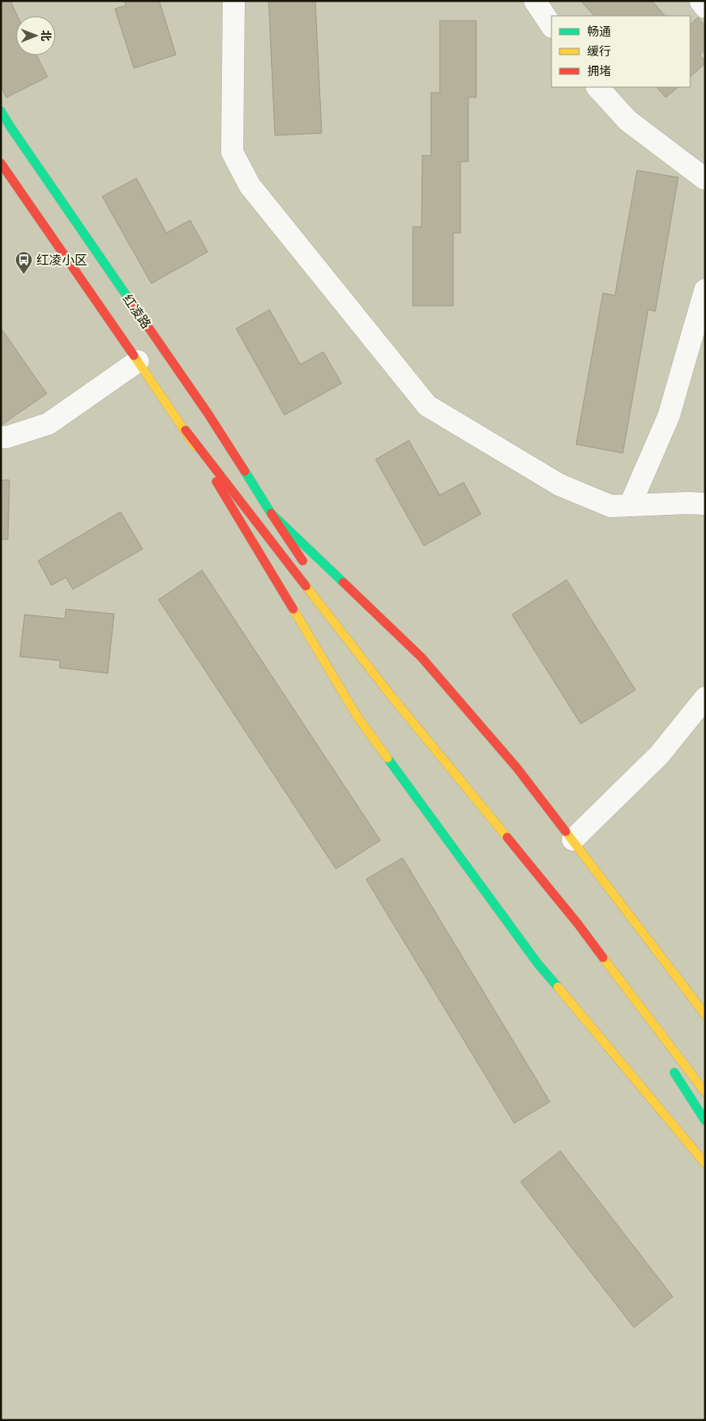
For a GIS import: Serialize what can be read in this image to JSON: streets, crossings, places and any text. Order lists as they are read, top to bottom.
{
  "streets": {
    "main road": ["红凌路"]
  },
  "places": {
    "bus stop": ["红凌小区"]
  },
  "legend": ["畅通", "缓行", "拥堵"],
  "north": "right"
}
